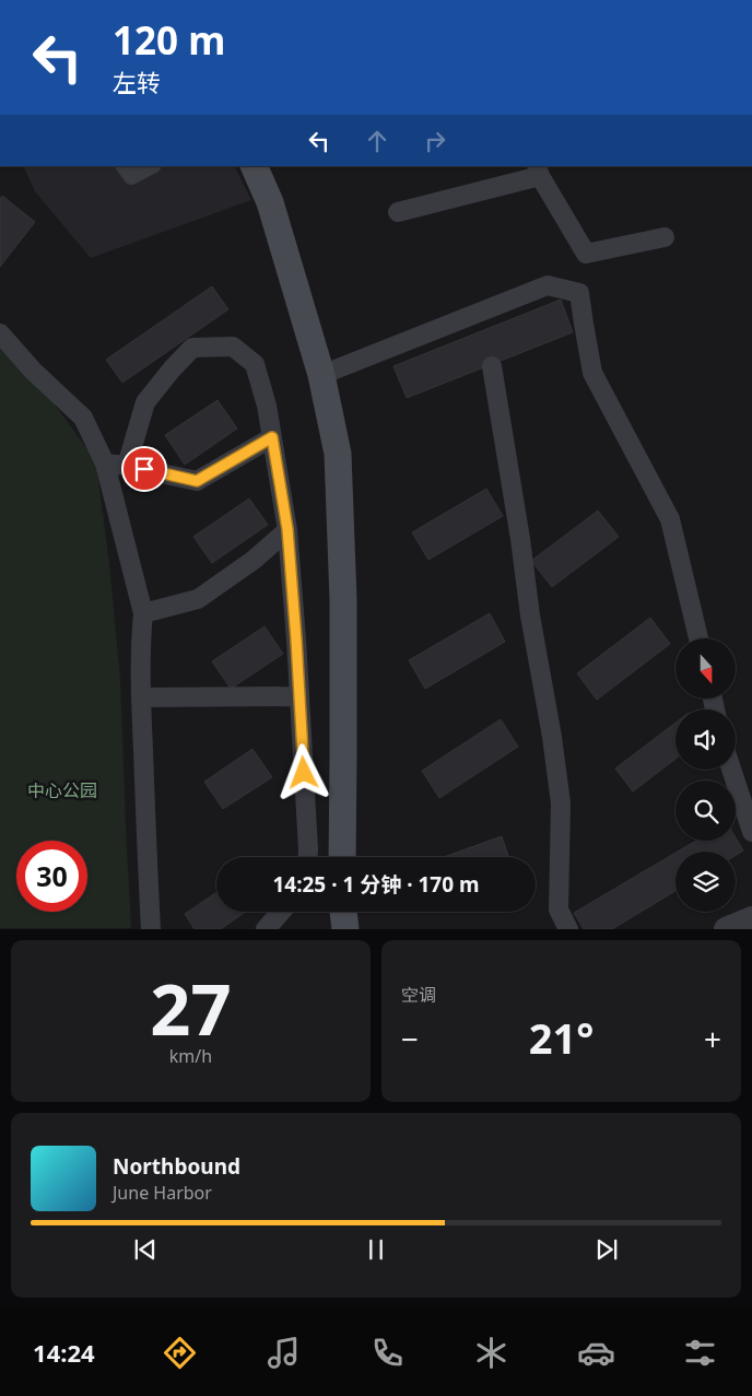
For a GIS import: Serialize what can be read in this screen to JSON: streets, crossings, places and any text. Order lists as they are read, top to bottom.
{
  "parks": ["中心公园"],
  "north": "bottom",
  "page": {
    "turn": ["120 m", "左转"],
    "limit": "30",
    "trip": "14:25 · 1 分钟 · 170 m",
    "tile": [
      ["27", "km/h"],
      "空调"
    ],
    "heat": ["−", "21°", "+"],
    "song": ["Northbound", "June Harbor"],
    "tabs": "14:24"
  }
}
